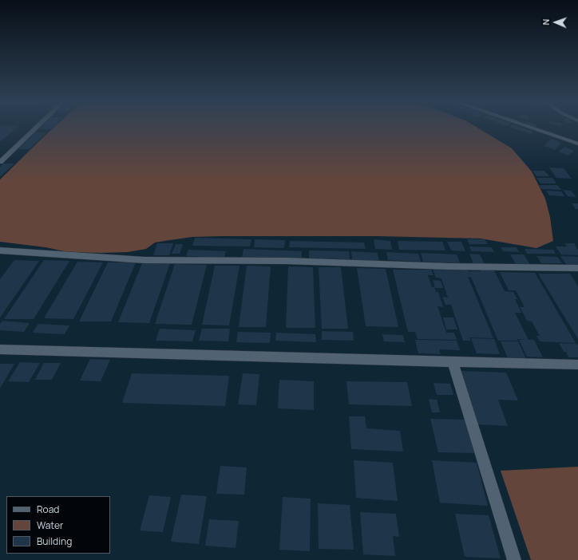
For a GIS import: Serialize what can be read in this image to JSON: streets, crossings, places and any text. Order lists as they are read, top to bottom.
{
  "legend": ["Road", "Water", "Building"],
  "north": "left"
}
